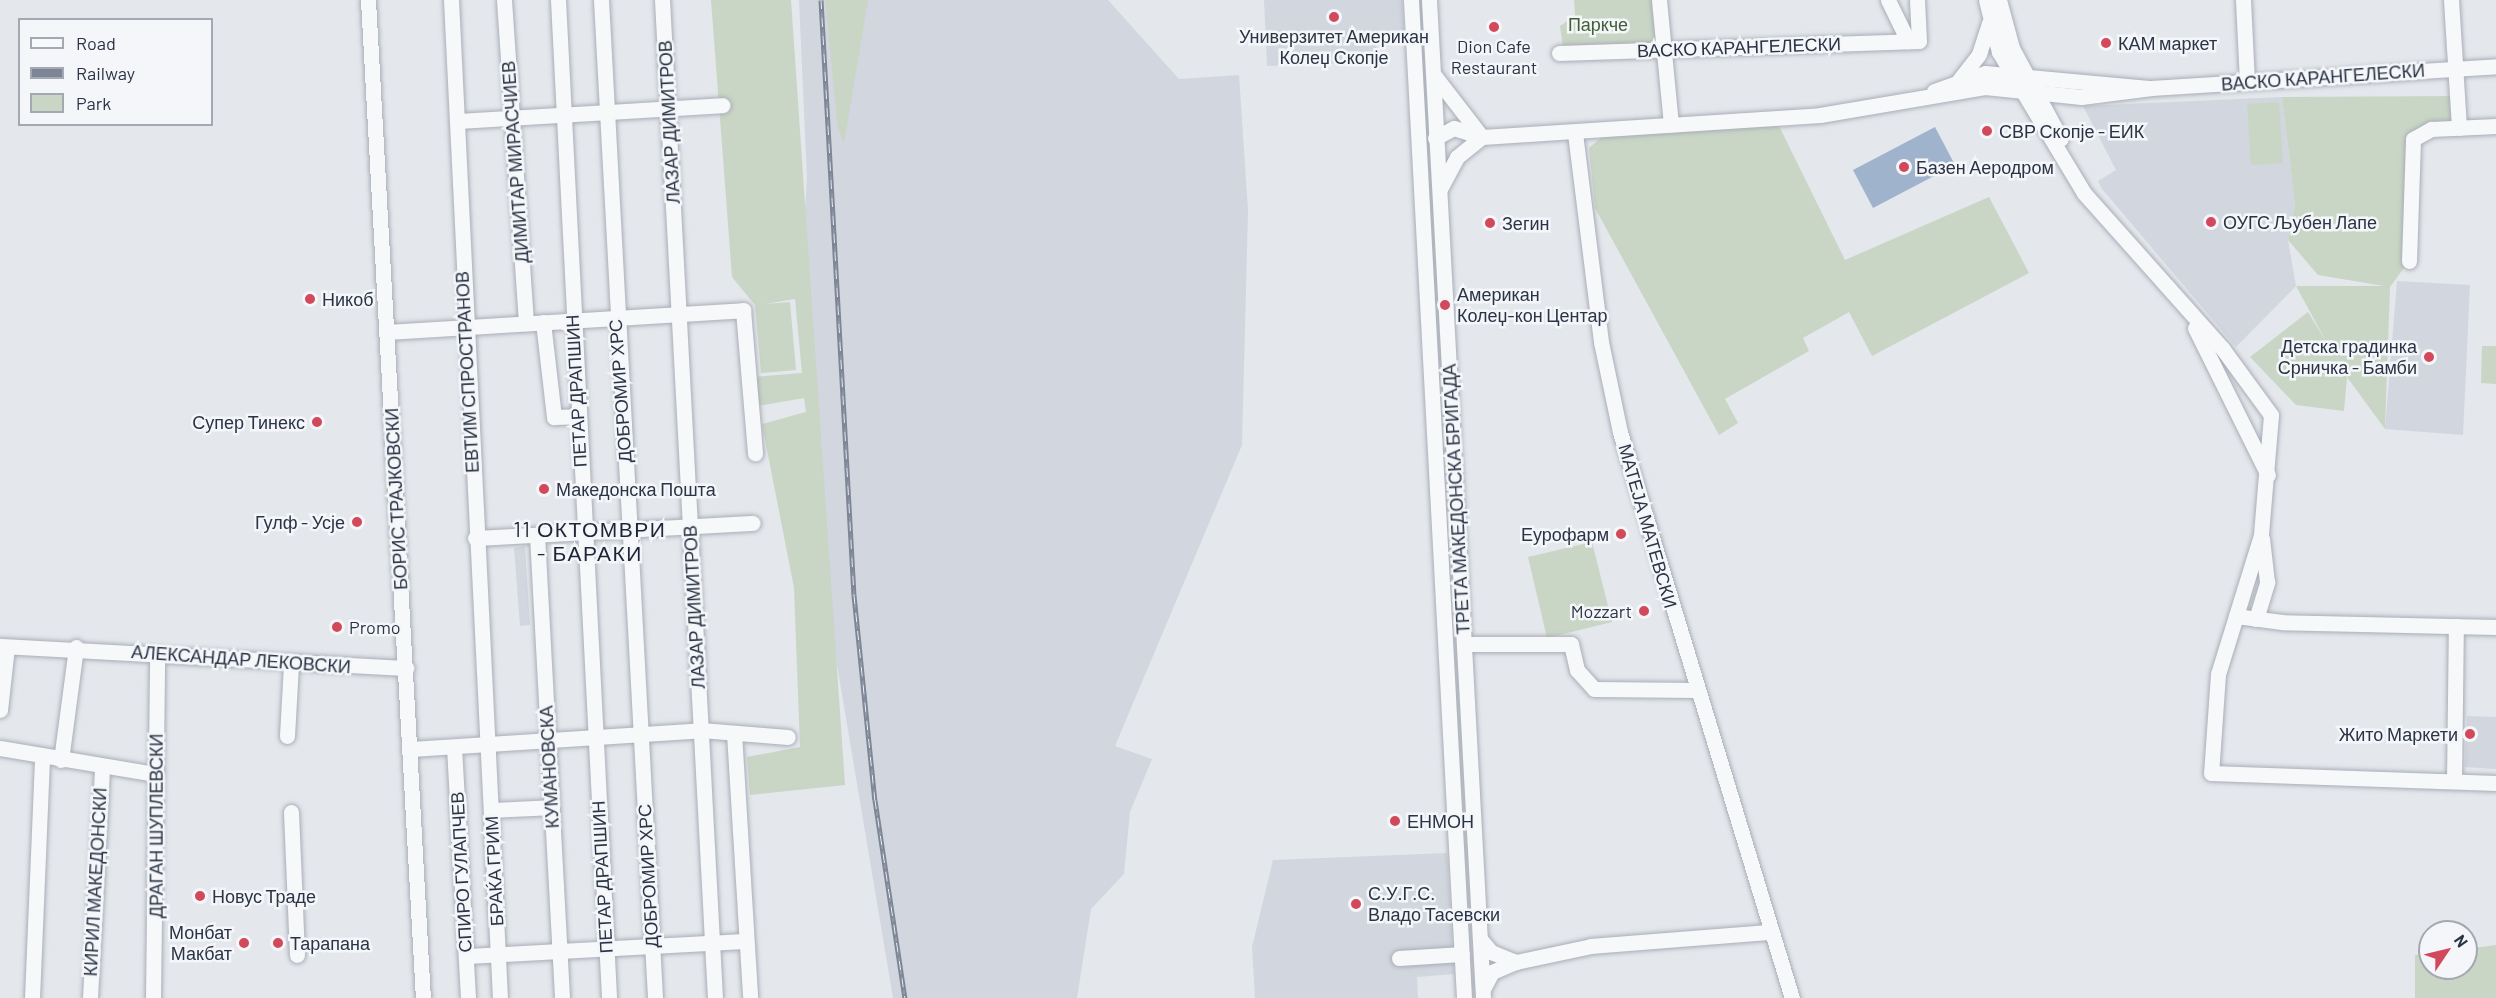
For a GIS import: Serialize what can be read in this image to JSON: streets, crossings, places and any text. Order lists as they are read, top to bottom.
{
  "streets": {
    "street": [
      "ВАСКО КАРАНГЕЛЕСКИ",
      "ЛАЗАР ДИМИТРОВ",
      "ДИМИТАР МИРАСЧИЕВ",
      "ЕВТИМ СПРОСТРАНОВ",
      "ПЕТАР ДРАПШИН",
      "ДОБРОМИР ХРС",
      "БОРИС ТРАЈКОВСКИ",
      "ТРЕТА МАКЕДОНСКА БРИГАДА",
      "МАТЕЈА МАТЕВСКИ",
      "АЛЕКСАНДАР ЛЕКОВСКИ",
      "КУМАНОВСКА",
      "ДРАГАН ШУПЛЕВСКИ",
      "БРАЌА ГРИМ",
      "СПИРО ГУЛАПЧЕВ",
      "КИРИЛ МАКЕДОНСКИ"
    ]
  },
  "crossings": [
    ["ВАСКО КАРАНГЕЛЕСКИ", "МАТЕЈА МАТЕВСКИ"],
    ["ЕВТИМ СПРОСТРАНОВ", "БРАЌА ГРИМ"],
    ["БОРИС ТРАЈКОВСКИ", "АЛЕКСАНДАР ЛЕКОВСКИ"],
    ["АЛЕКСАНДАР ЛЕКОВСКИ", "ДРАГАН ШУПЛЕВСКИ"]
  ],
  "districts": ["11 ОКТОМВРИ - БАРАКИ"],
  "parks": ["Паркче"],
  "places": [
    "Универзитет Американ Колеџ Скопје",
    "Dion Cafe Restaurant",
    "КАМ маркет",
    "СВР Скопје - ЕИК",
    "Базен Аеродром",
    "ОУГС Љубен Лапе",
    "Зегин",
    "Никоб",
    "Американ Колеџ-кон Центар",
    "Детска градинка Срничка - Бамби",
    "Супер Тинекс",
    "Македонска Пошта",
    "Гулф - Усје",
    "Еурофарм",
    "Mozzart",
    "Promo",
    "Жито Маркети",
    "ЕНМОН",
    "Новус Траде",
    "С.У.Г.С. Владо Тасевски",
    "Монбат Макбат",
    "Тарапана"
  ],
  "legend": ["Road", "Railway", "Park"],
  "north": "top right"
}
